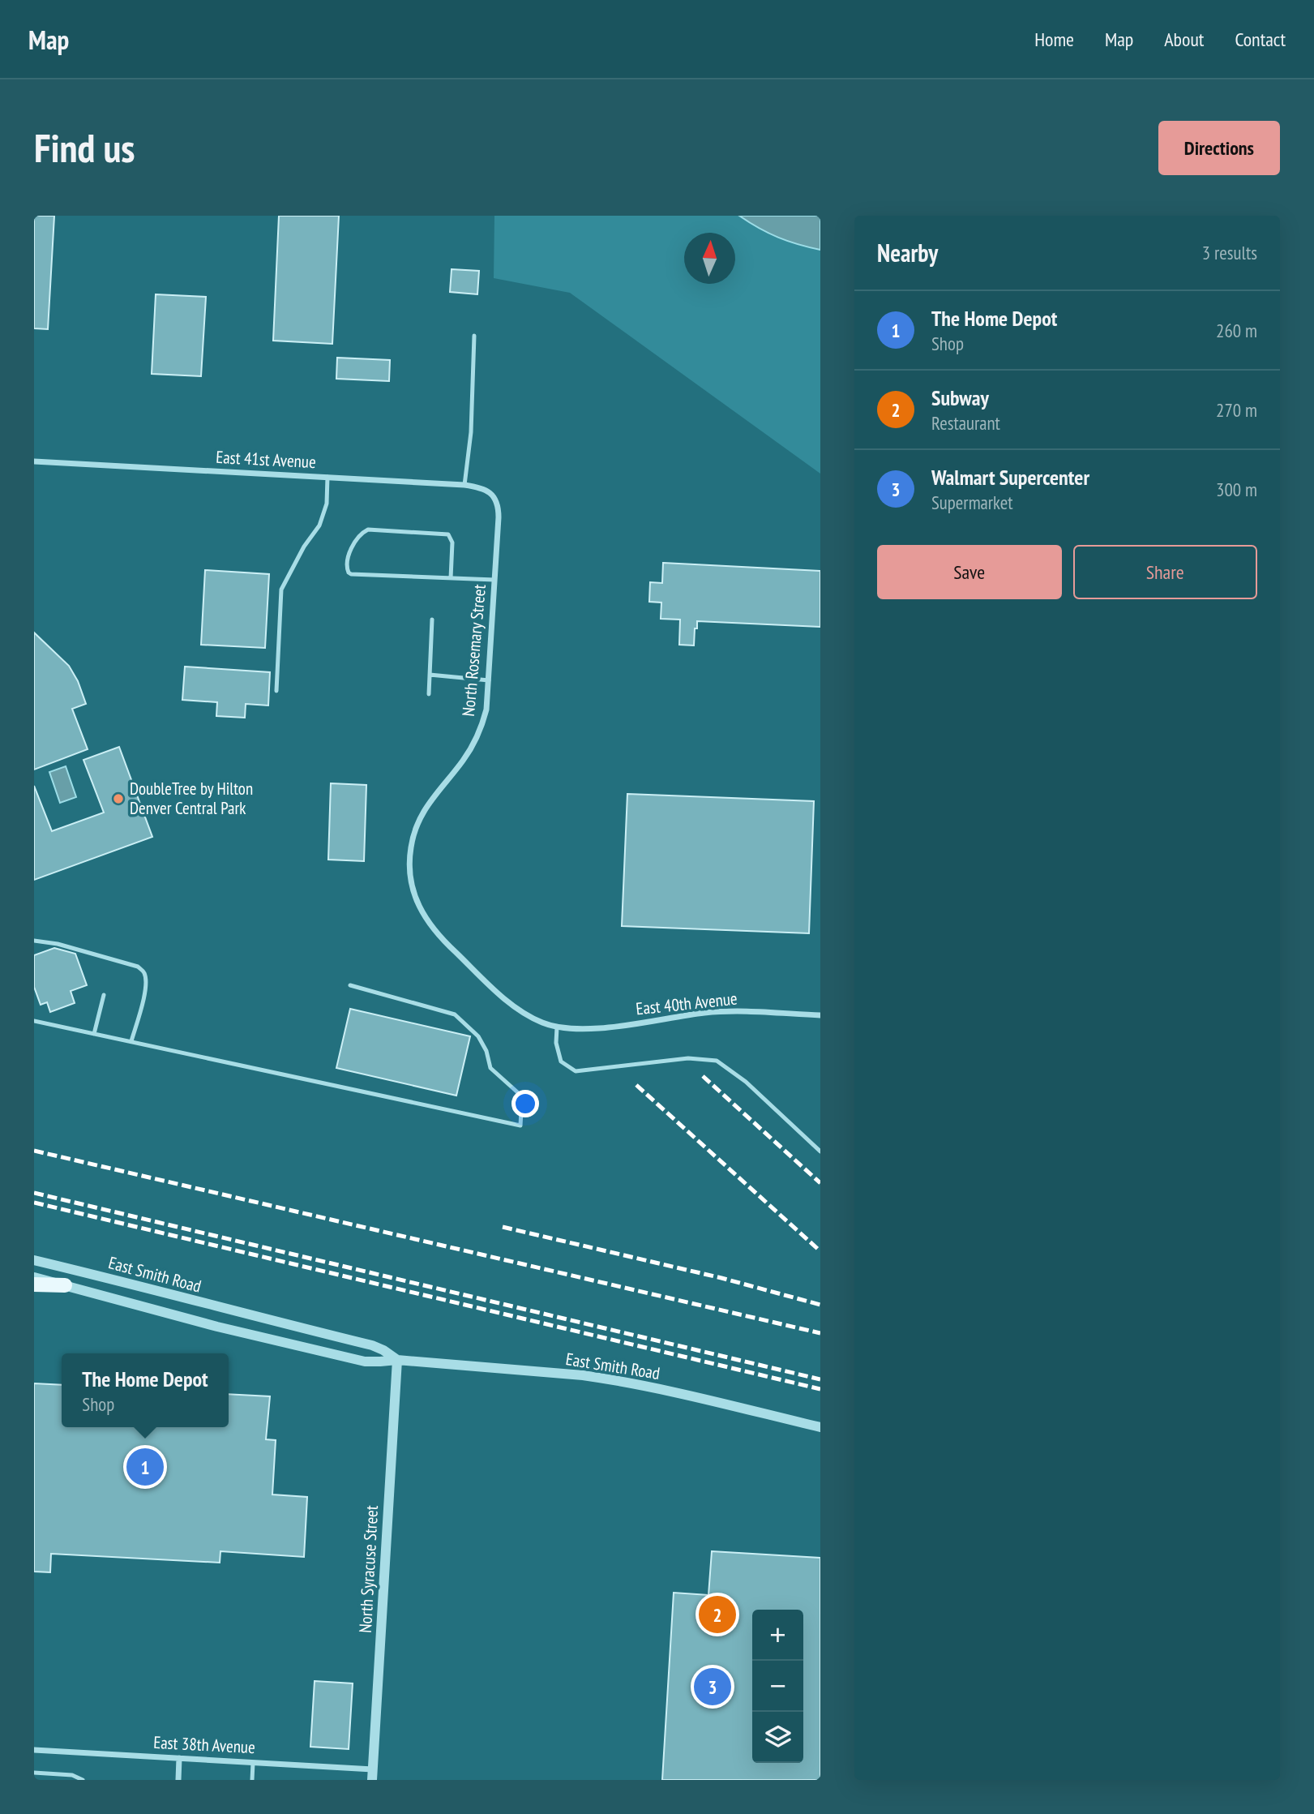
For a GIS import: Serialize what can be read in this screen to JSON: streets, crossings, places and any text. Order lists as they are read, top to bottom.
{
  "streets": {
    "street": [
      "East 41st Avenue",
      "North Rosemary Street",
      "East 40th Avenue",
      "East Smith Road",
      "North Syracuse Street",
      "East 38th Avenue"
    ]
  },
  "crossings": [
    ["East 41st Avenue", "North Rosemary Street"],
    ["North Rosemary Street", "East 40th Avenue"],
    ["East Smith Road", "North Syracuse Street"],
    ["North Syracuse Street", "East 38th Avenue"]
  ],
  "places": ["DoubleTree by Hilton Denver Central Park"],
  "north": "top",
  "page": {
    "header": "Map",
    "nav": [
      "Home",
      "Map",
      "About",
      "Contact"
    ],
    "buttons": [
      "Directions",
      ["Save", "Share"]
    ],
    "title": "Find us",
    "heading": ["Nearby", "3 results"],
    "list": [
      {
        "mark": "1",
        "name": "The Home Depot",
        "note": "Shop",
        "value": "260 m"
      },
      {
        "mark": "2",
        "name": "Subway",
        "note": "Restaurant",
        "value": "270 m"
      },
      {
        "mark": "3",
        "name": "Walmart Supercenter",
        "note": "Supermarket",
        "value": "300 m"
      }
    ],
    "popup": ["The Home Depot", "Shop"],
    "pins": ["1", "2", "3"],
    "map_buttons": ["+", "−"]
  }
}
